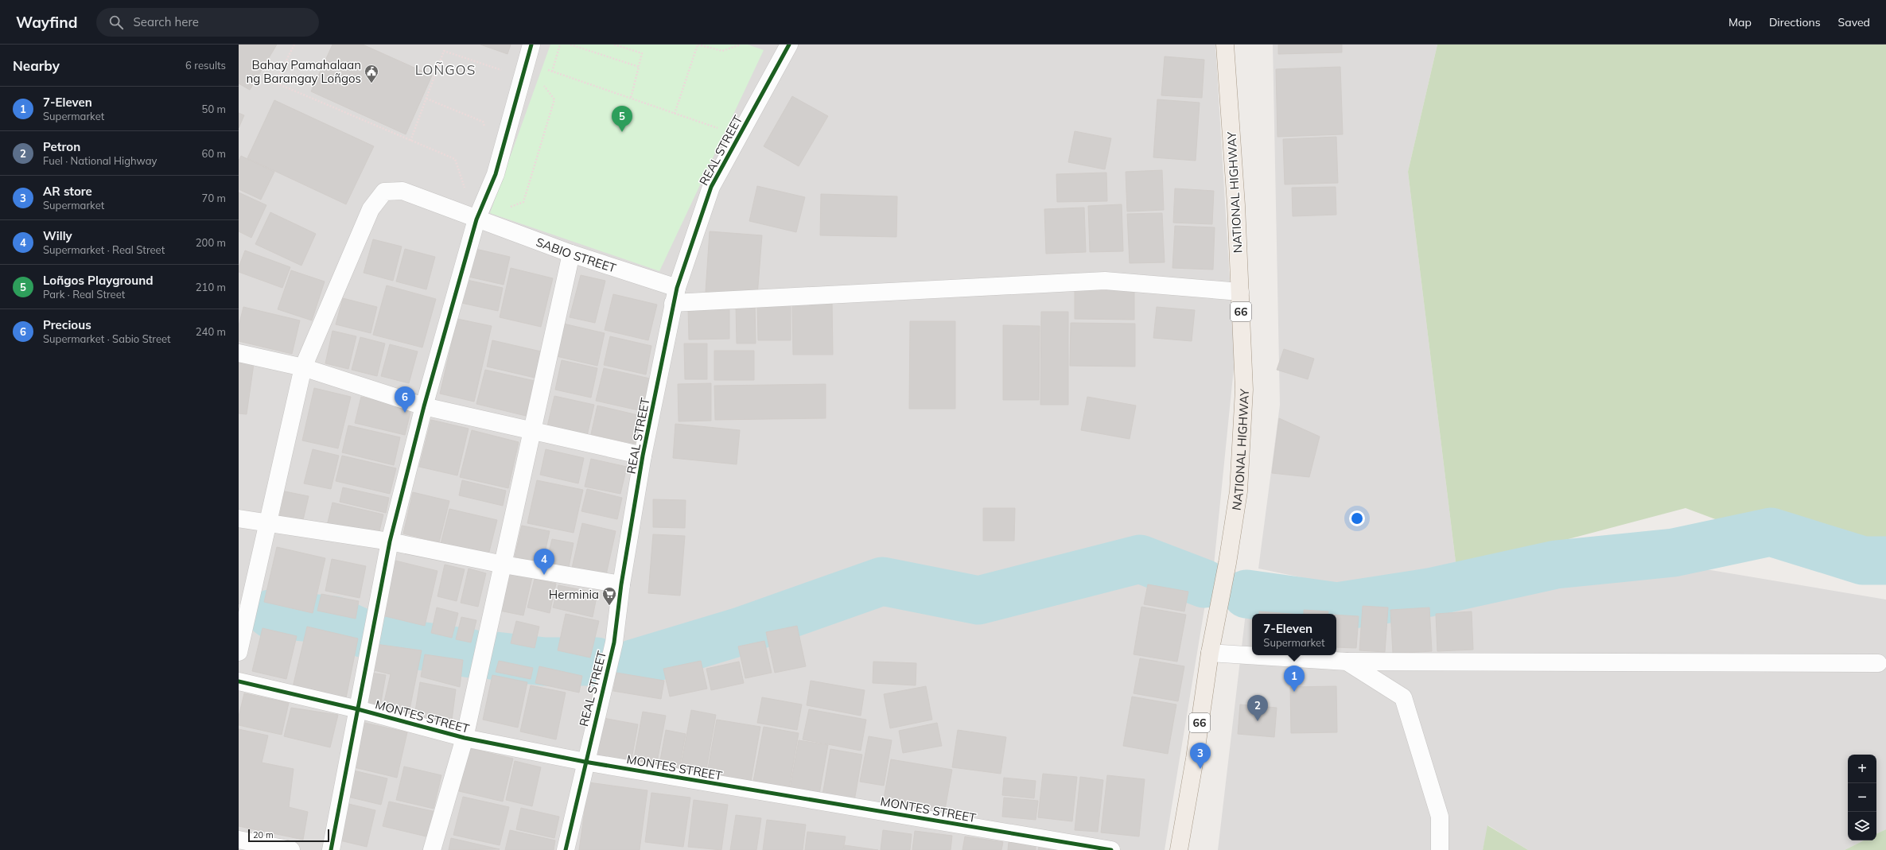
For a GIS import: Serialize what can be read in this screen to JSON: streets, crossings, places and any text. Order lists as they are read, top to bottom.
{
  "streets": {
    "main road": ["NATIONAL HIGHWAY", "66"],
    "street": ["REAL STREET", "SABIO STREET", "MONTES STREET"]
  },
  "crossings": [
    ["REAL STREET", "SABIO STREET"],
    ["REAL STREET", "MONTES STREET"]
  ],
  "districts": ["LOÑGOS"],
  "places": {
    "public building": ["Bahay Pamahalaan ng Barangay Loñgos"],
    "supermarket": ["Herminia"]
  },
  "scale_bar": "20 m",
  "page": {
    "header": "Wayfind",
    "search": "Search here",
    "nav": ["Map", "Directions", "Saved"],
    "heading": ["Nearby", "6 results"],
    "list": [
      {
        "mark": "1",
        "name": "7-Eleven",
        "note": "Supermarket",
        "value": "50 m"
      },
      {
        "mark": "2",
        "name": "Petron",
        "note": "Fuel · National Highway",
        "value": "60 m"
      },
      {
        "mark": "3",
        "name": "AR store",
        "note": "Supermarket",
        "value": "70 m"
      },
      {
        "mark": "4",
        "name": "Willy",
        "note": "Supermarket · Real Street",
        "value": "200 m"
      },
      {
        "mark": "5",
        "name": "Loñgos Playground",
        "note": "Park · Real Street",
        "value": "210 m"
      },
      {
        "mark": "6",
        "name": "Precious",
        "note": "Supermarket · Sabio Street",
        "value": "240 m"
      }
    ],
    "pins": [
      "5",
      "6",
      "4",
      "1",
      "2",
      "3"
    ],
    "popup": ["7-Eleven", "Supermarket"],
    "map_buttons": ["+", "−"],
    "scale": "20 m"
  }
}
